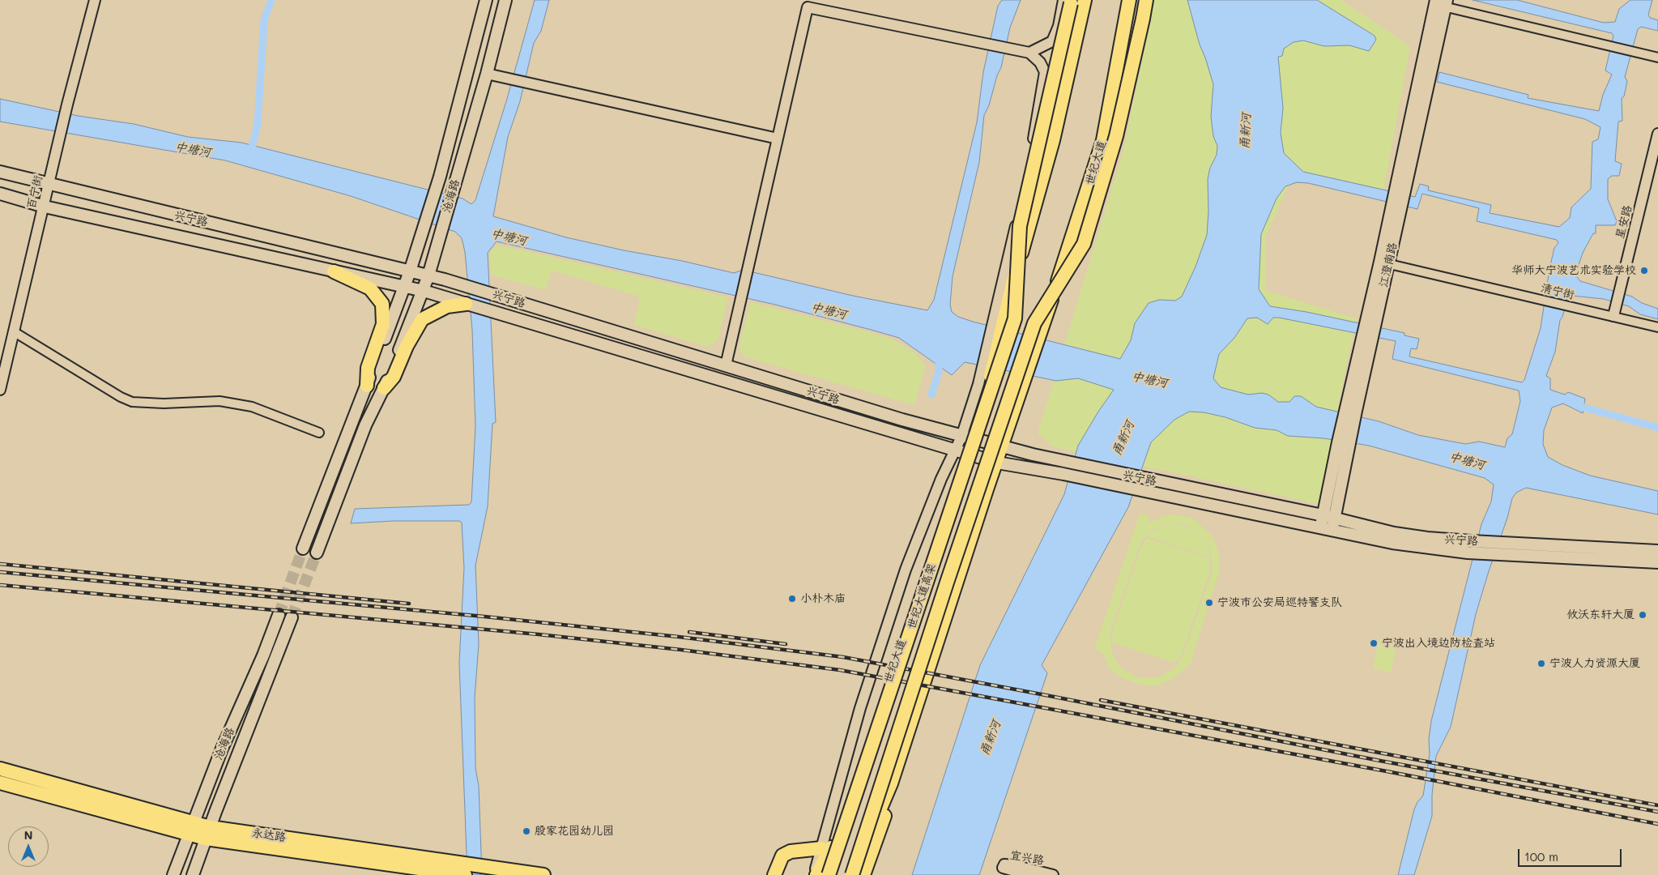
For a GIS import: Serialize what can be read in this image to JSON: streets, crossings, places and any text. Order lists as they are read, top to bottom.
{
  "streets": {
    "main road": [
      "世纪大道",
      "沧海路",
      "兴宁路",
      "江澄南路",
      "世纪大道高架",
      "永达路"
    ],
    "street": [
      "百宁街",
      "星安路",
      "清宁街",
      "宜兴路"
    ]
  },
  "crossings": [
    ["世纪大道", "兴宁路"],
    ["世纪大道", "世纪大道高架"],
    ["百宁街", "兴宁路"],
    ["沧海路", "兴宁路"],
    ["沧海路", "永达路"],
    ["兴宁路", "江澄南路"],
    ["星安路", "清宁街"],
    ["江澄南路", "清宁街"]
  ],
  "water": ["甬新河", "中塘河"],
  "places": [
    "华师大宁波艺术实验学校",
    "小朴木庙",
    "宁波市公安局巡特警支队",
    "攸沃东轩大厦",
    "宁波出入境边防检查站",
    "宁波人力资源大厦",
    "殷家花园幼儿园"
  ],
  "scale_bar": "100 m",
  "north": "top"
}
